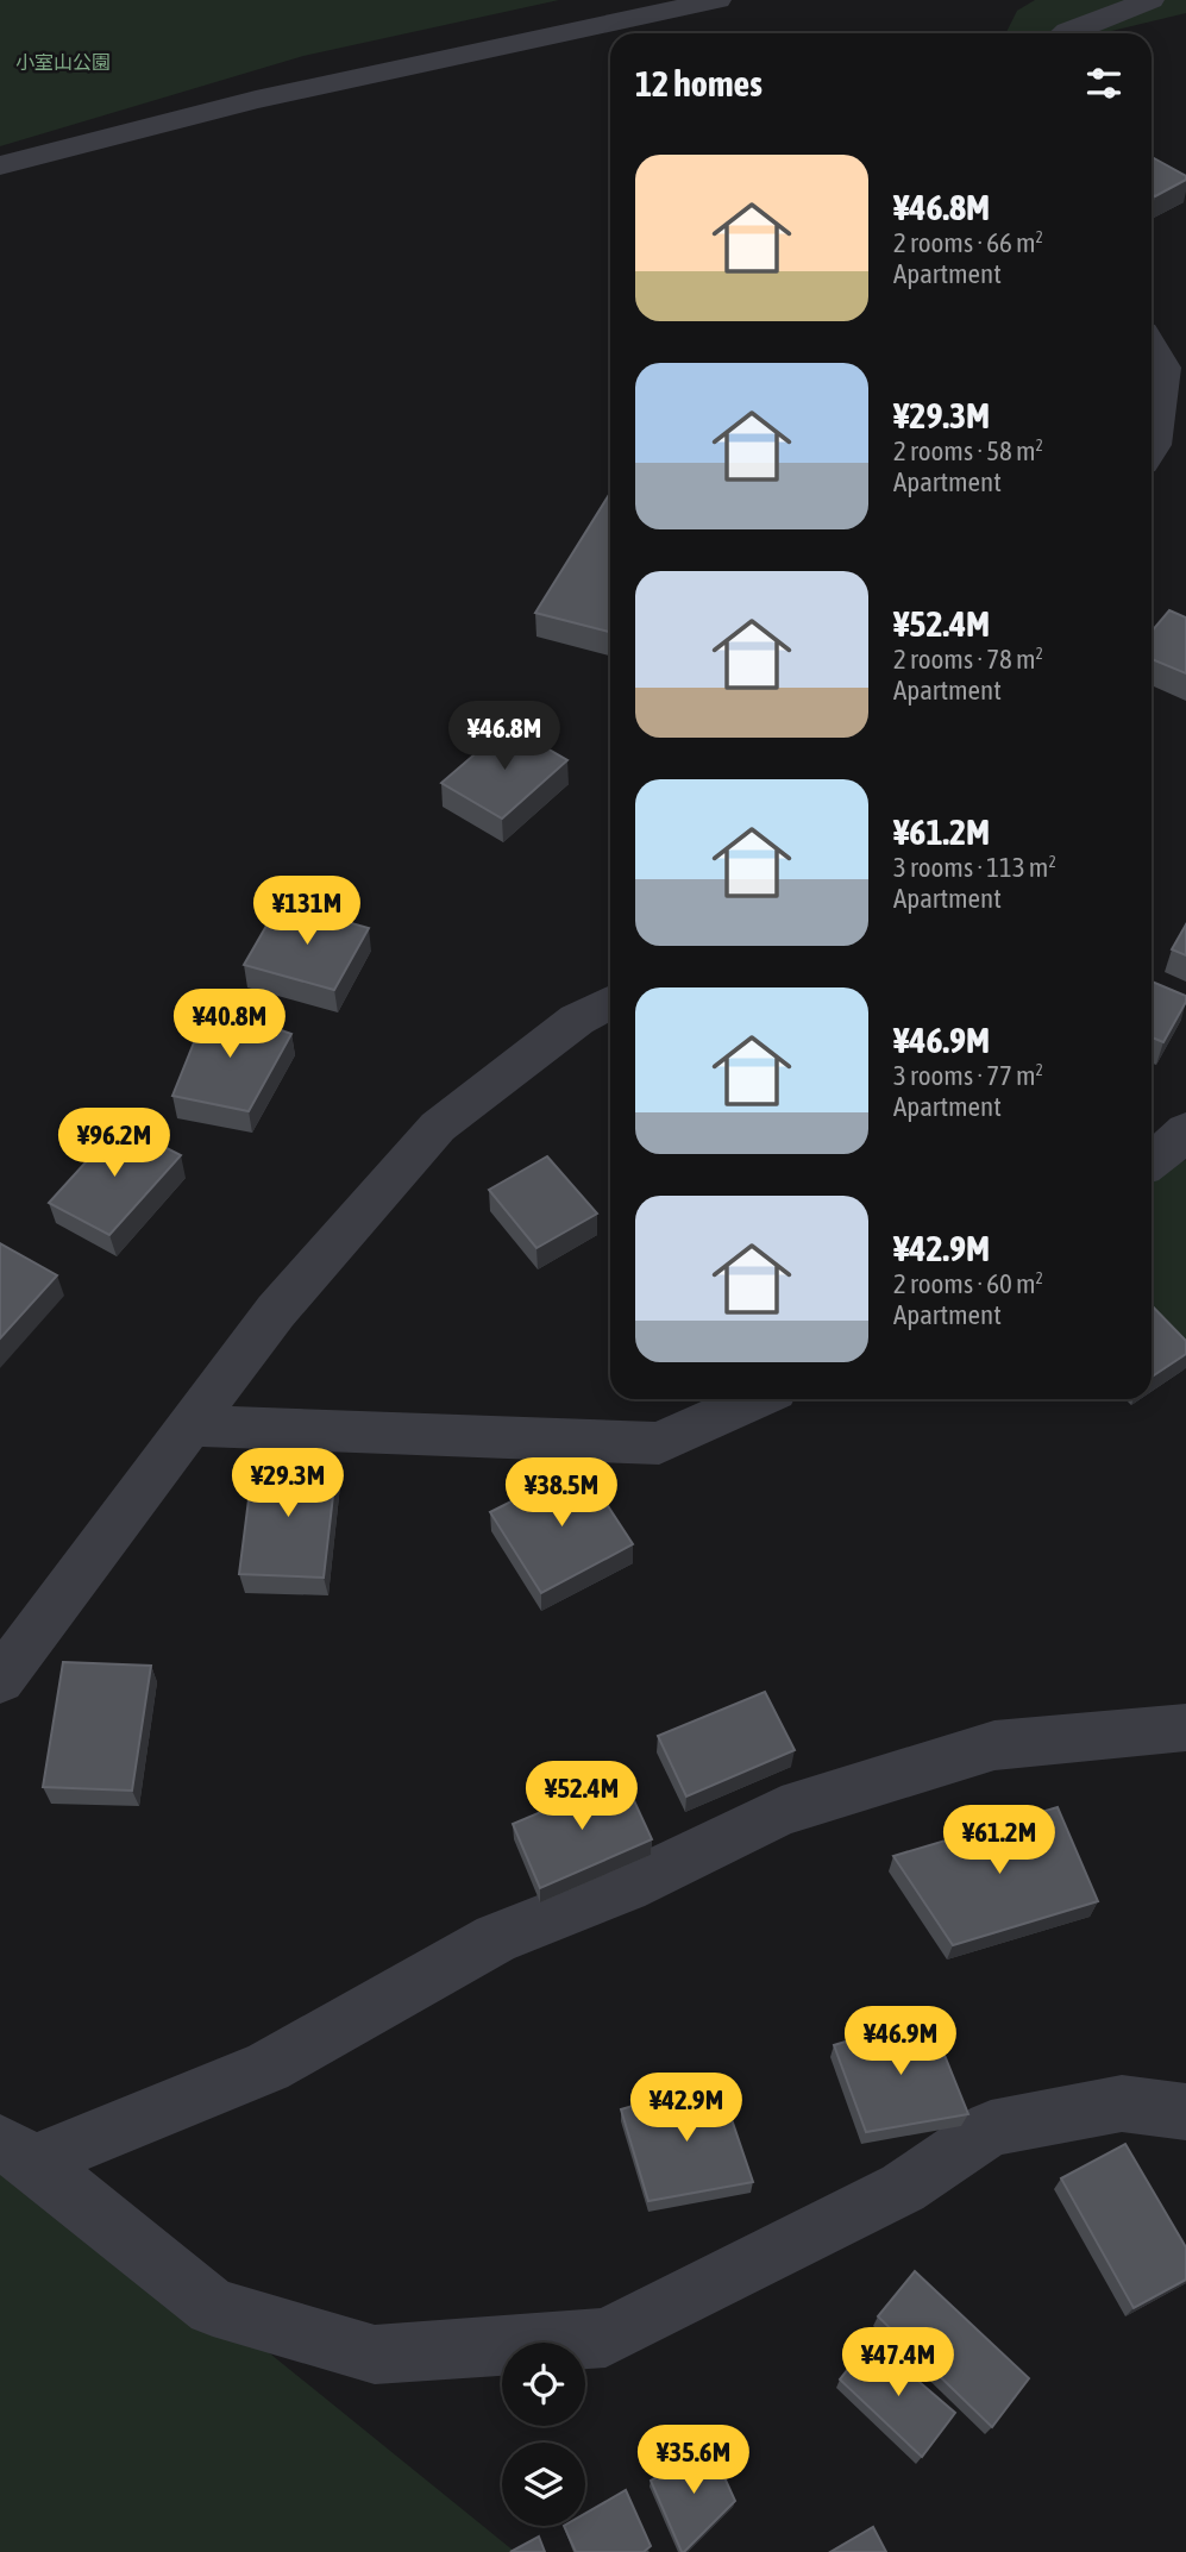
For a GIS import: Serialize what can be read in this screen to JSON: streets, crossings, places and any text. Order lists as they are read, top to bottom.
{
  "parks": ["小室山公園"],
  "page": {
    "heading": "12 homes",
    "list": [
      {
        "name": "¥46.8M",
        "note": "2 rooms · 66 m² · Apartment"
      },
      {
        "name": "¥29.3M",
        "note": "2 rooms · 58 m² · Apartment"
      },
      {
        "name": "¥52.4M",
        "note": "2 rooms · 78 m² · Apartment"
      },
      {
        "name": "¥61.2M",
        "note": "3 rooms · 113 m² · Apartment"
      },
      {
        "name": "¥46.9M",
        "note": "3 rooms · 77 m² · Apartment"
      },
      {
        "name": "¥42.9M",
        "note": "2 rooms · 60 m² · Apartment"
      }
    ],
    "price": [
      "¥46.8M",
      "¥131M",
      "¥40.8M",
      "¥96.2M",
      "¥29.3M",
      "¥38.5M",
      "¥52.4M",
      "¥61.2M",
      "¥46.9M",
      "¥42.9M",
      "¥47.4M",
      "¥35.6M"
    ]
  }
}
